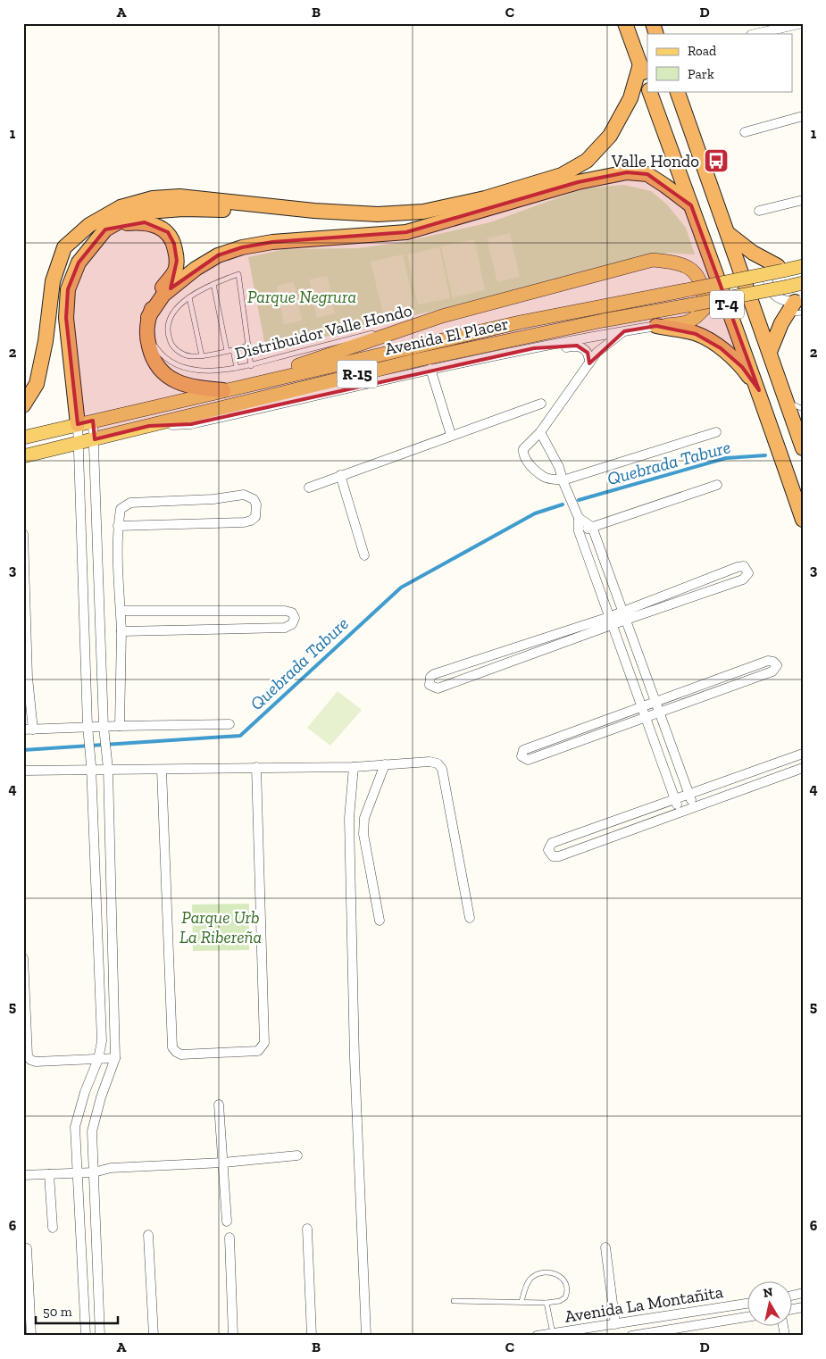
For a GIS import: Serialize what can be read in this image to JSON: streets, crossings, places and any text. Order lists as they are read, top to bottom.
{
  "streets": {
    "highway": ["T-4"],
    "main road": ["Avenida El Placer", "R-15"],
    "street": ["Avenida La Montañita"],
    "lane": ["Distribuidor Valle Hondo"]
  },
  "water": ["Quebrada Tabure"],
  "parks": ["Parque Negrura", "Parque Urb La Ribereña"],
  "places": {
    "bus stop": ["Valle Hondo"]
  },
  "legend": ["Road", "Park"],
  "scale_bar": "50 m",
  "north": "top",
  "grid": {
    "columns": [
      "A",
      "B",
      "C",
      "D"
    ],
    "rows": [
      "1",
      "2",
      "3",
      "4",
      "5",
      "6"
    ]
  }
}
